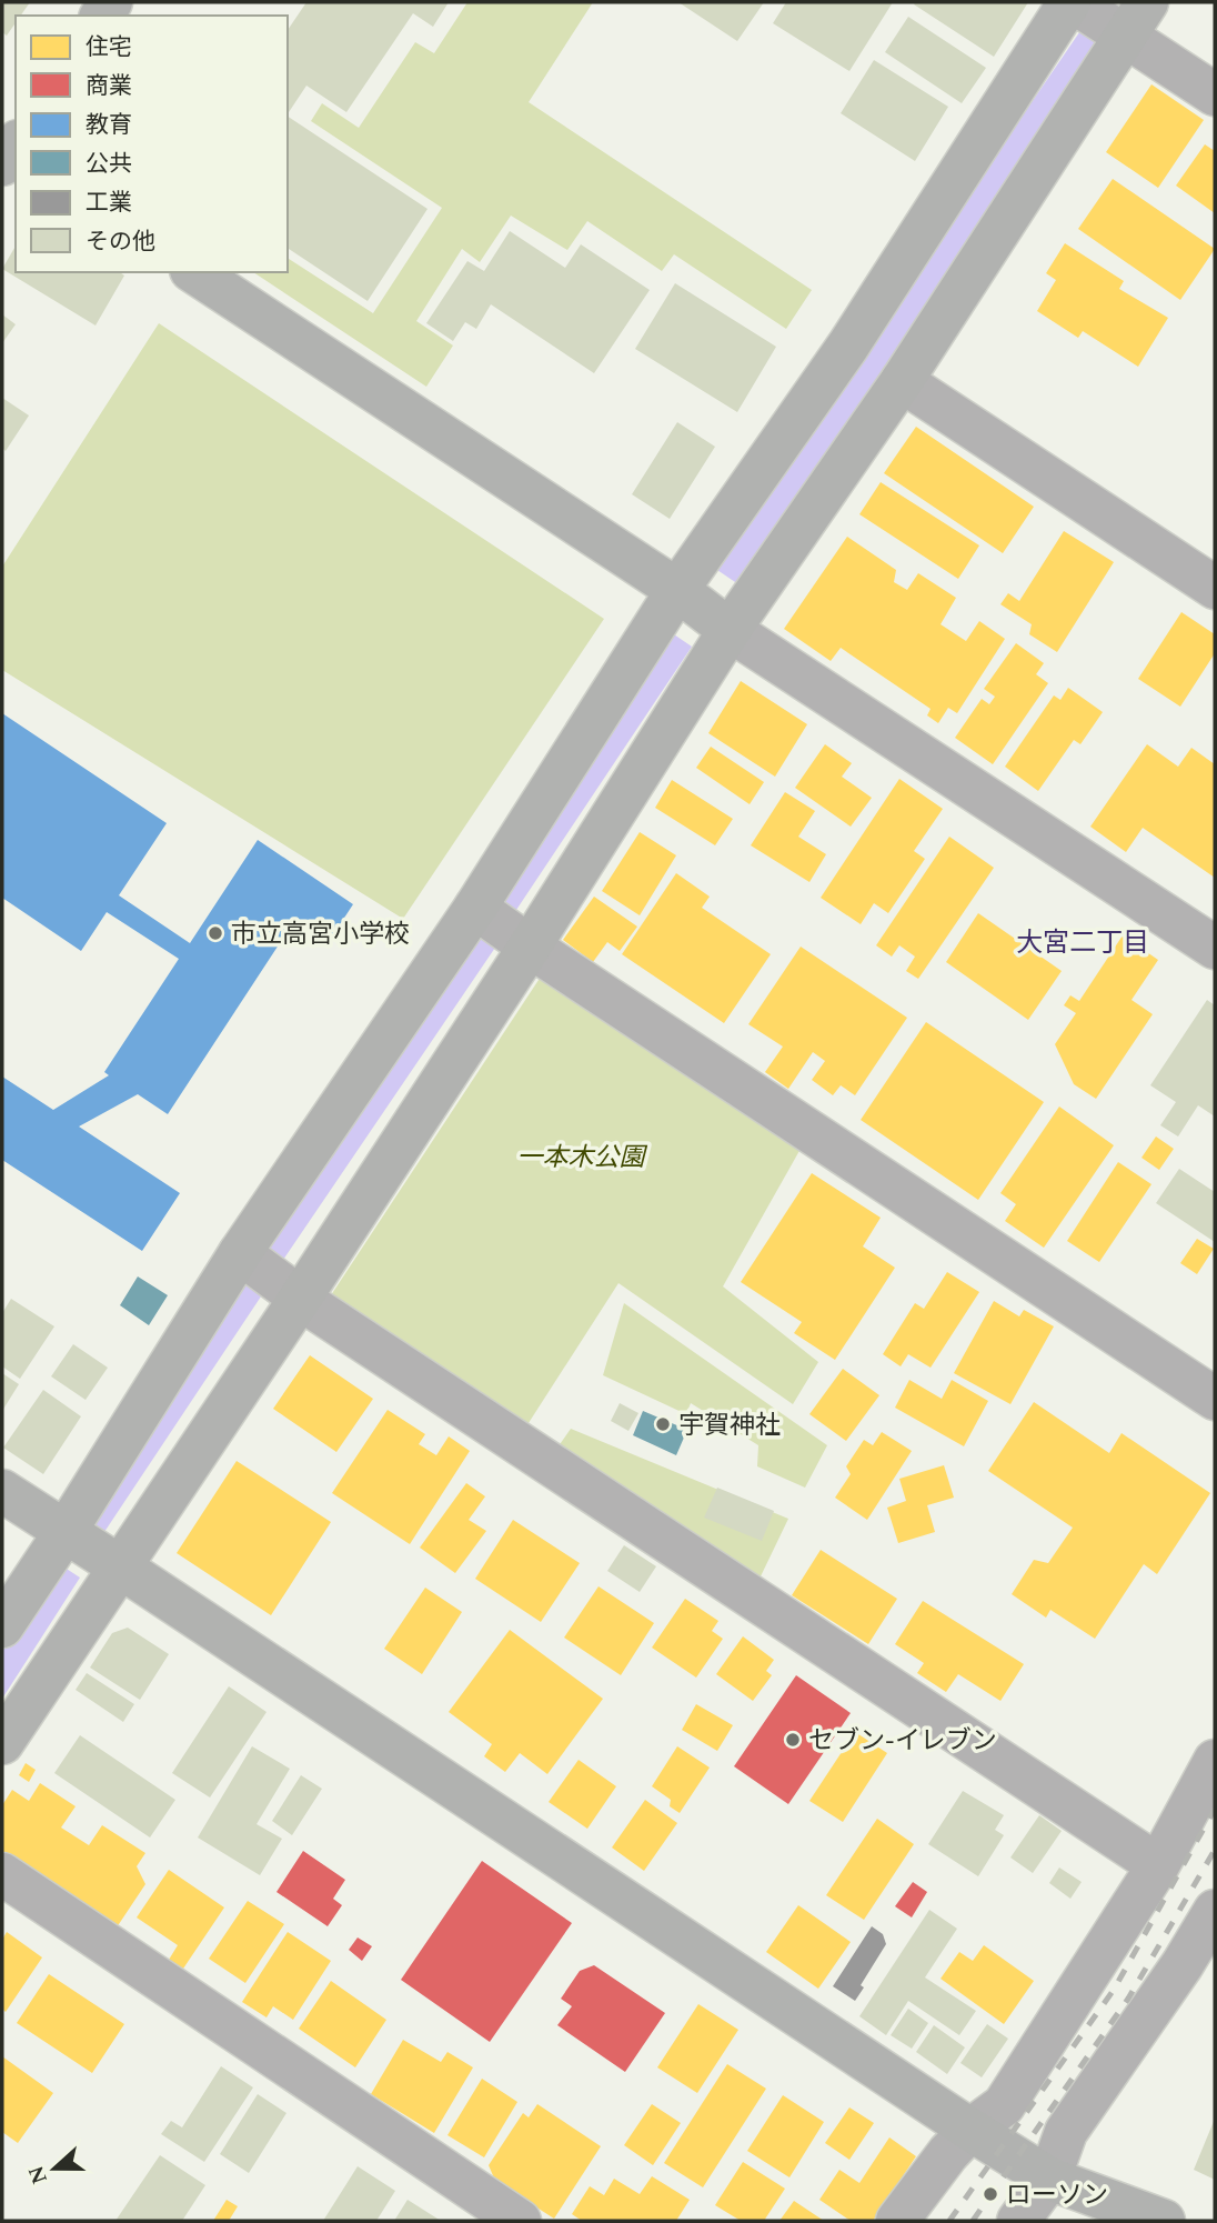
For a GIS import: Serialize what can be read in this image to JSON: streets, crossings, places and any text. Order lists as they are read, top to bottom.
{
  "districts": ["大宮二丁目"],
  "parks": ["一本木公園"],
  "places": [
    "市立高宮小学校",
    "宇賀神社",
    "セブン-イレブン",
    "ローソン"
  ],
  "legend": [
    "住宅",
    "商業",
    "教育",
    "公共",
    "工業",
    "その他"
  ],
  "north": "left"
}
